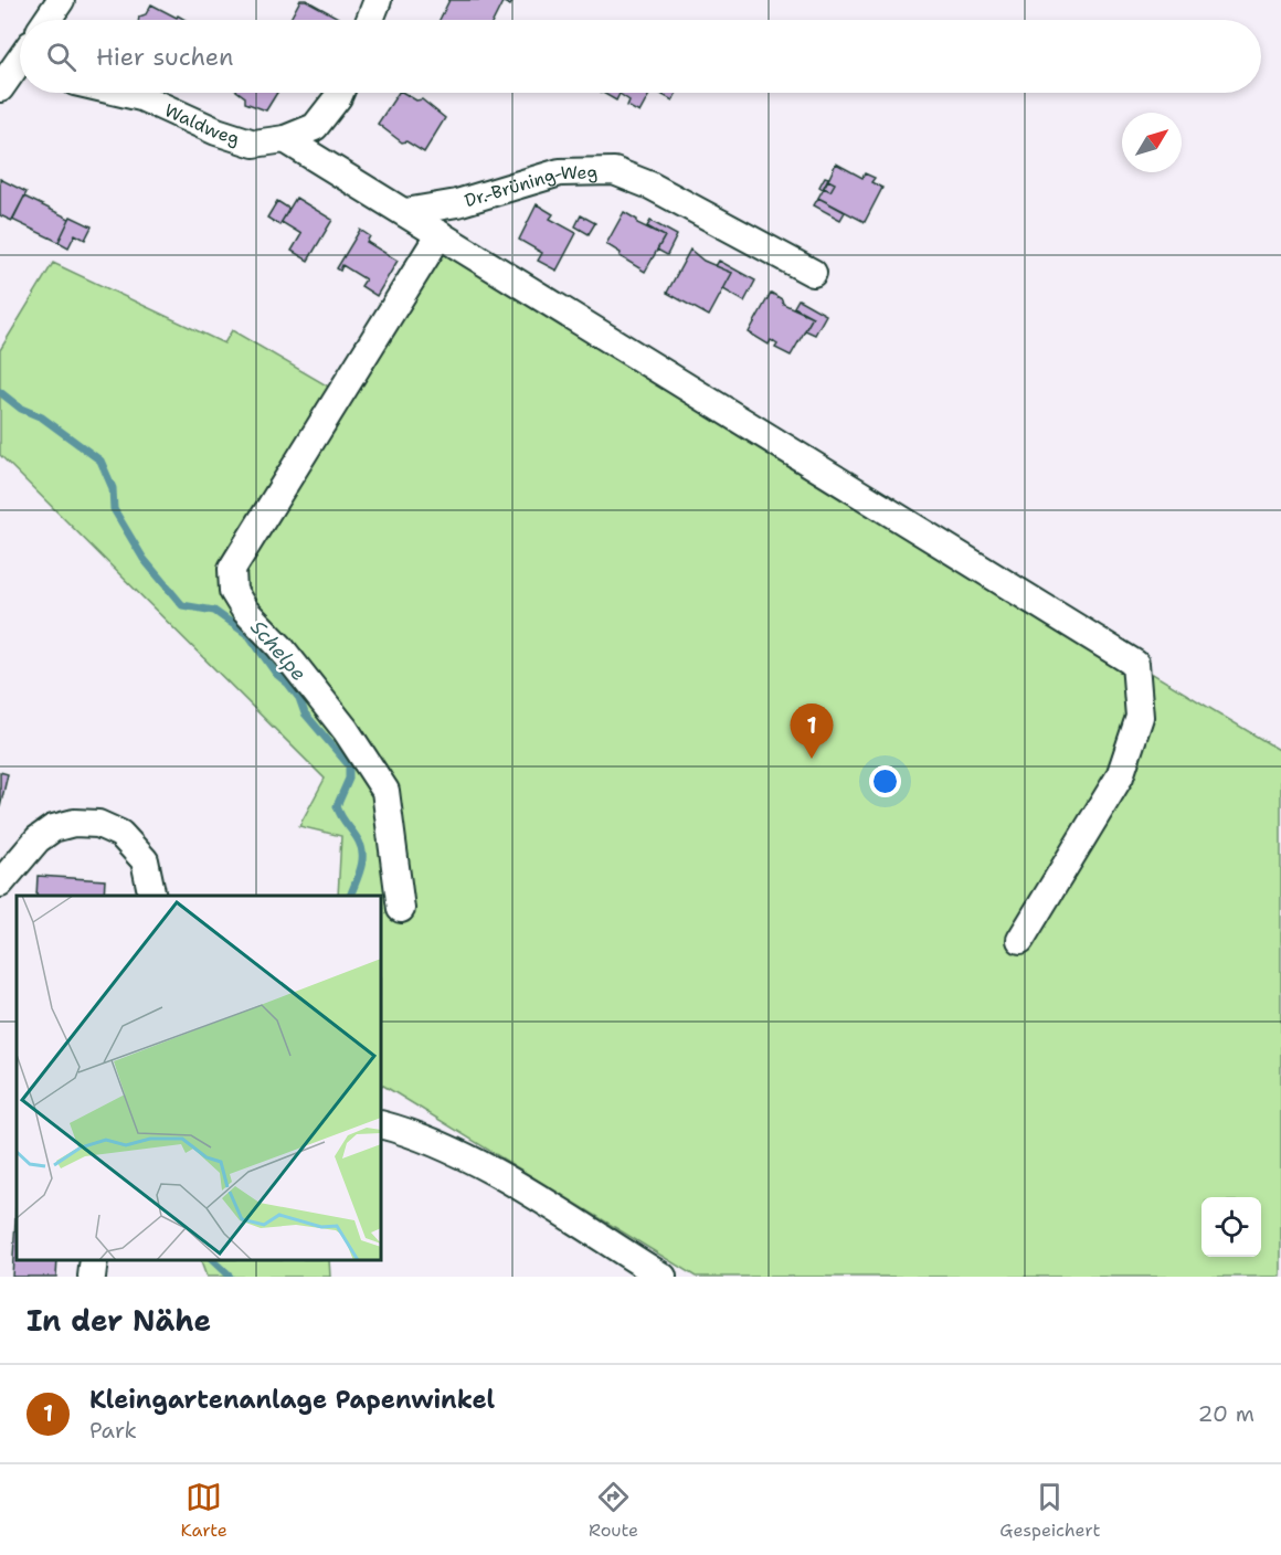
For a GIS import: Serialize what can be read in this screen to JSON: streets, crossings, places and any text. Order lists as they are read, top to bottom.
{
  "streets": {
    "street": ["Waldweg", "Dr.-Brüning-Weg"]
  },
  "water": ["Schelpe"],
  "north": "top right",
  "page": {
    "search": "Hier suchen",
    "pins": "1",
    "heading": "In der Nähe",
    "list": [
      {
        "mark": "1",
        "name": "Kleingartenanlage Papenwinkel",
        "note": "Park",
        "value": "20 m"
      }
    ],
    "nav": ["Karte", "Route", "Gespeichert"]
  }
}
